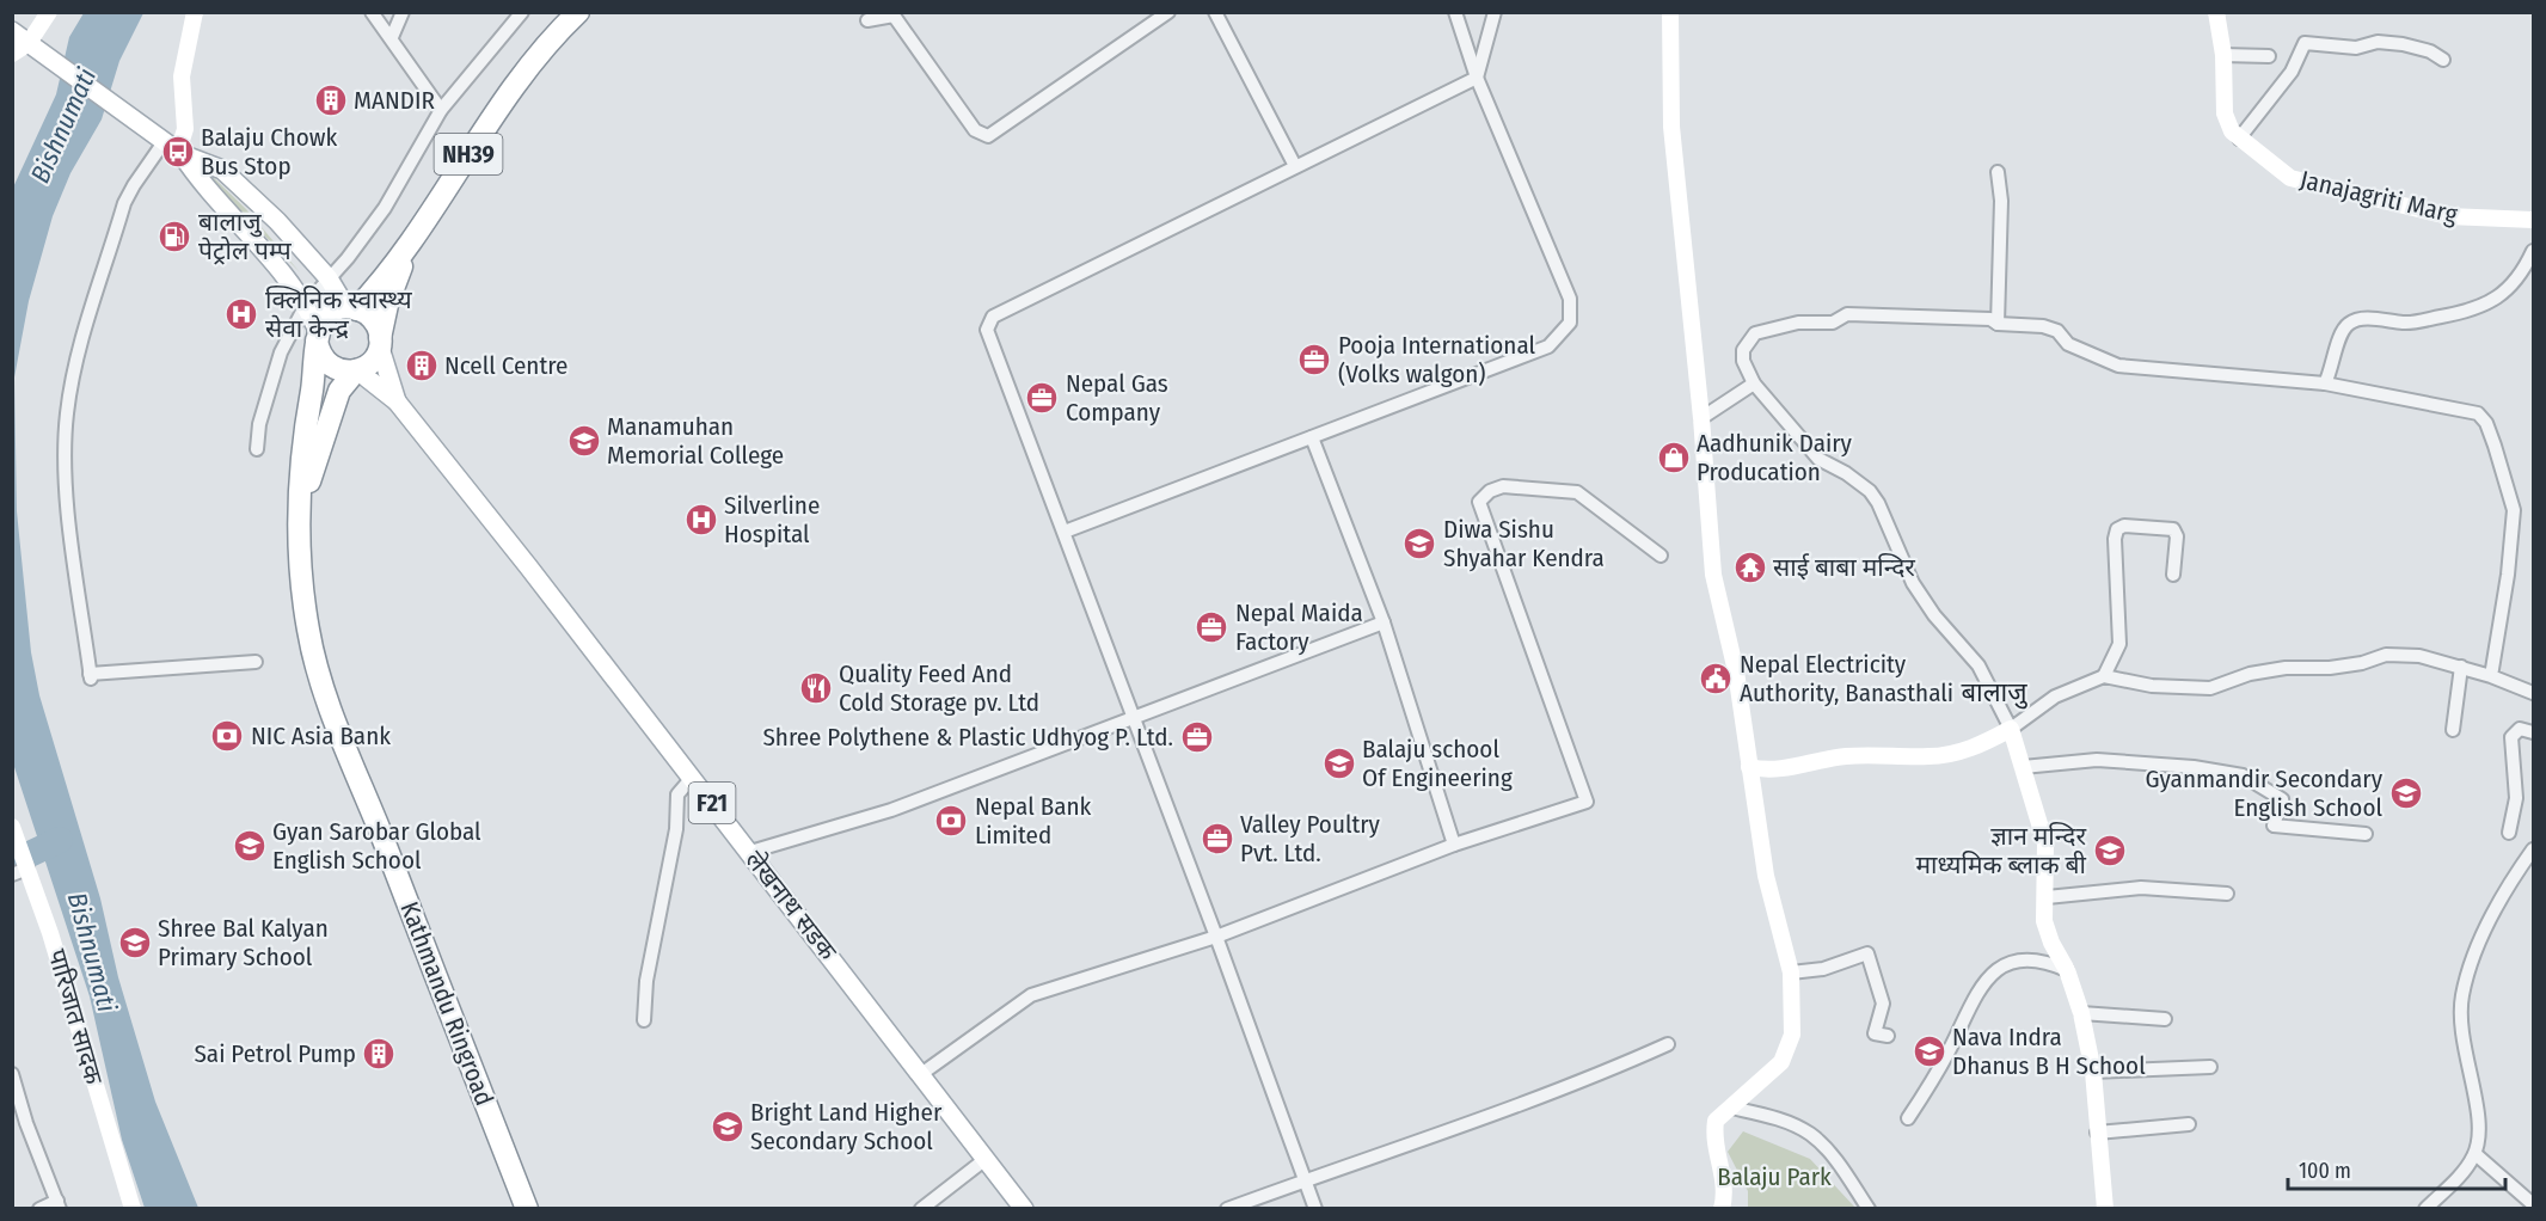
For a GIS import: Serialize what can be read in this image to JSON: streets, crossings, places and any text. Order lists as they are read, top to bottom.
{
  "streets": {
    "highway": ["NH39", "Kathmandu Ringroad"],
    "main road": ["F21", "लेखनाथ सडक"],
    "street": ["Janajagriti Marg", "पारिजात सादक"]
  },
  "crossings": [
    ["NH39", "लेखनाथ सडक"],
    ["NH39", "Kathmandu Ringroad"],
    ["लेखनाथ सडक", "Kathmandu Ringroad"]
  ],
  "districts": ["बालाजु"],
  "water": ["Bishnumati"],
  "parks": ["Balaju Park"],
  "places": {
    "building": ["MANDIR", "Ncell Centre", "Sai Petrol Pump"],
    "bus stop": ["Balaju Chowk Bus Stop"],
    "fuel station": ["बालाजु पेट्रोल पम्प"],
    "hospital": ["क्लिनिक स्वास्थ्य सेवा केन्द्र", "Silverline Hospital"],
    "office": [
      "Pooja International (Volks walgon)",
      "Nepal Gas Company",
      "Nepal Maida Factory",
      "Shree Polythene & Plastic Udhyog P. Ltd.",
      "Valley Poultry Pvt. Ltd."
    ],
    "school or university": [
      "Manamuhan Memorial College",
      "Diwa Sishu Shyahar Kendra",
      "Balaju school Of Engineering",
      "Gyanmandir Secondary English School",
      "Gyan Sarobar Global English School",
      "ज्ञान मन्दिर माध्यमिक ब्लाक बी",
      "Shree Bal Kalyan Primary School",
      "Nava Indra Dhanus B H School",
      "Bright Land Higher Secondary School"
    ],
    "shop": ["Aadhunik Dairy Producation"],
    "temple": ["साई बाबा मन्दिर"],
    "public building": ["Nepal Electricity Authority, Banasthali"],
    "restaurant": ["Quality Feed And Cold Storage pv. Ltd"],
    "bank": ["NIC Asia Bank", "Nepal Bank Limited"]
  },
  "scale_bar": "100 m"
}
